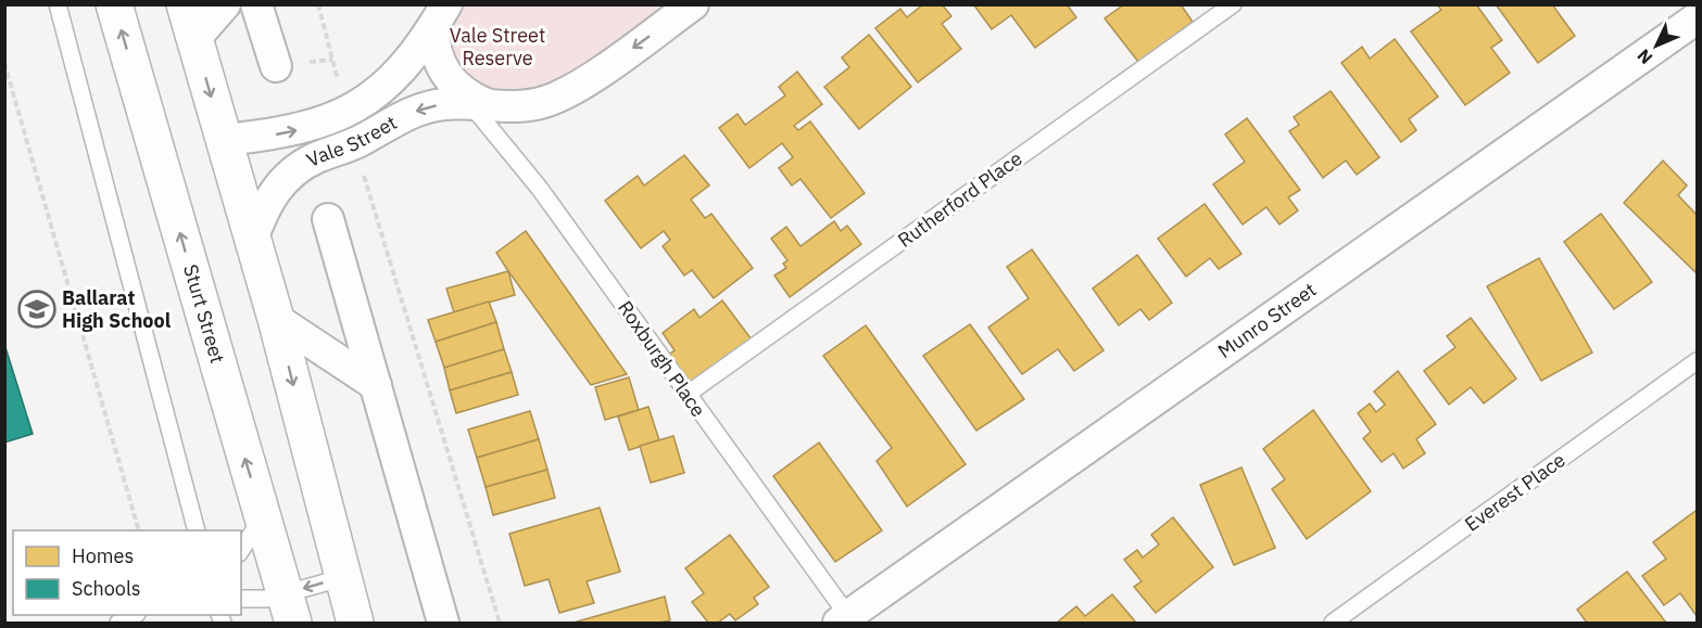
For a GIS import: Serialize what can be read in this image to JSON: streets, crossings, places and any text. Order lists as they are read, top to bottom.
{
  "streets": {
    "main road": ["Sturt Street"],
    "street": ["Vale Street", "Munro Street"],
    "lane": ["Rutherford Place", "Roxburgh Place", "Everest Place"]
  },
  "crossings": [
    ["Vale Street", "Roxburgh Place"],
    ["Rutherford Place", "Roxburgh Place"],
    ["Munro Street", "Roxburgh Place"]
  ],
  "parks": ["Vale Street Reserve"],
  "places": {
    "school or university": ["Ballarat High School"]
  },
  "legend": ["Homes", "Schools"],
  "north": "bottom left"
}
